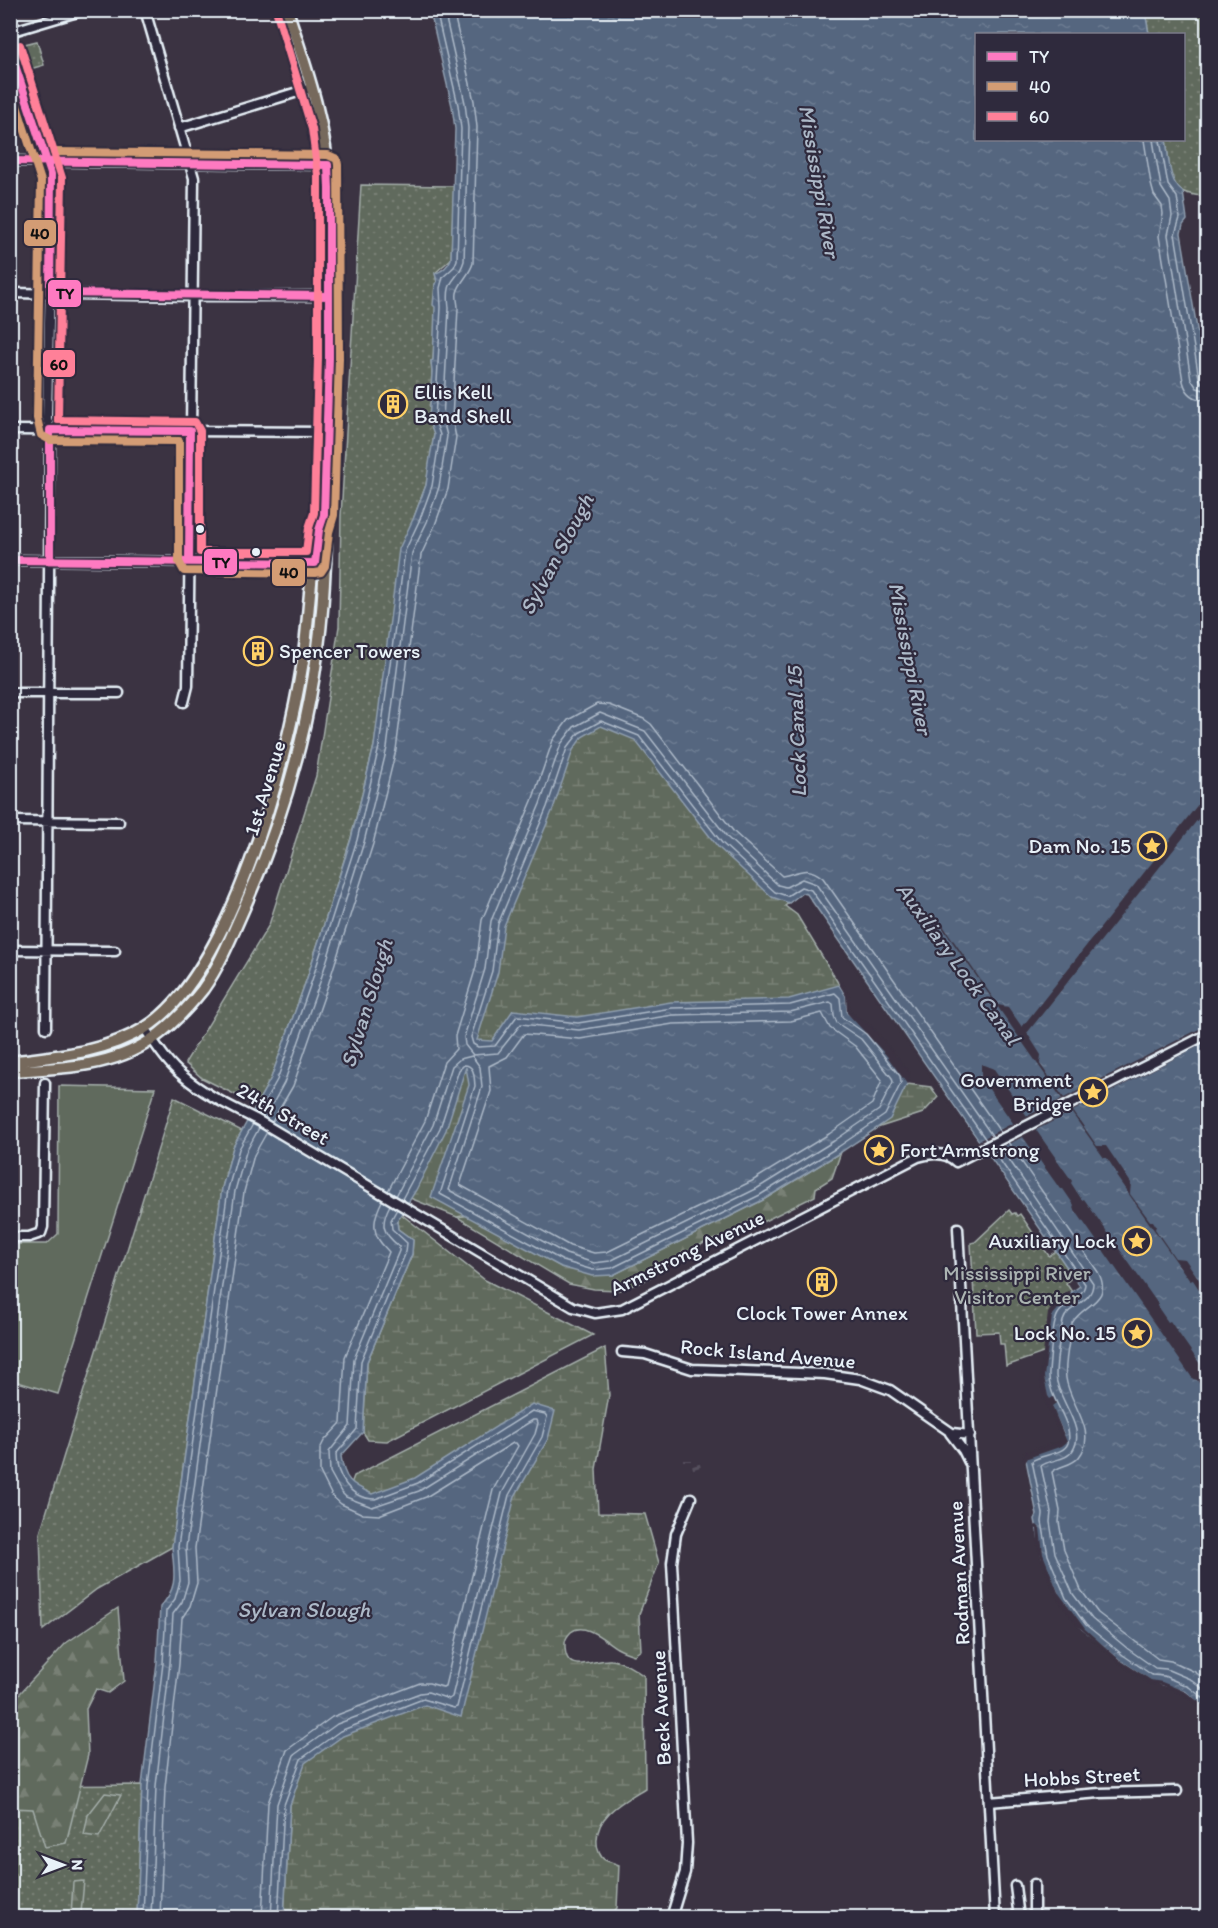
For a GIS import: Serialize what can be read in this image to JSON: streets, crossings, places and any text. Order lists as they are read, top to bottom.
{
  "streets": {
    "main road": ["1st Avenue"],
    "street": [
      "24th Street",
      "Armstrong Avenue",
      "Rock Island Avenue",
      "Rodman Avenue",
      "Beck Avenue",
      "Hobbs Street"
    ]
  },
  "crossings": [
    ["1st Avenue", "24th Street"],
    ["24th Street", "Armstrong Avenue"],
    ["Rock Island Avenue", "Rodman Avenue"],
    ["Rodman Avenue", "Hobbs Street"]
  ],
  "water": [
    "Mississippi River",
    "Sylvan Slough",
    "Lock Canal 15",
    "Auxiliary Lock Canal"
  ],
  "parks": ["Mississippi River Visitor Center"],
  "places": {
    "building": ["Ellis Kell Band Shell", "Spencer Towers", "Clock Tower Annex"],
    "place": [
      "Dam No. 15",
      "Government Bridge",
      "Fort Armstrong",
      "Auxiliary Lock",
      "Lock No. 15"
    ]
  },
  "lines": ["transit line 60", "transit line TY", "transit line 40"],
  "legend": ["TY", "40", "60"],
  "north": "right"
}
